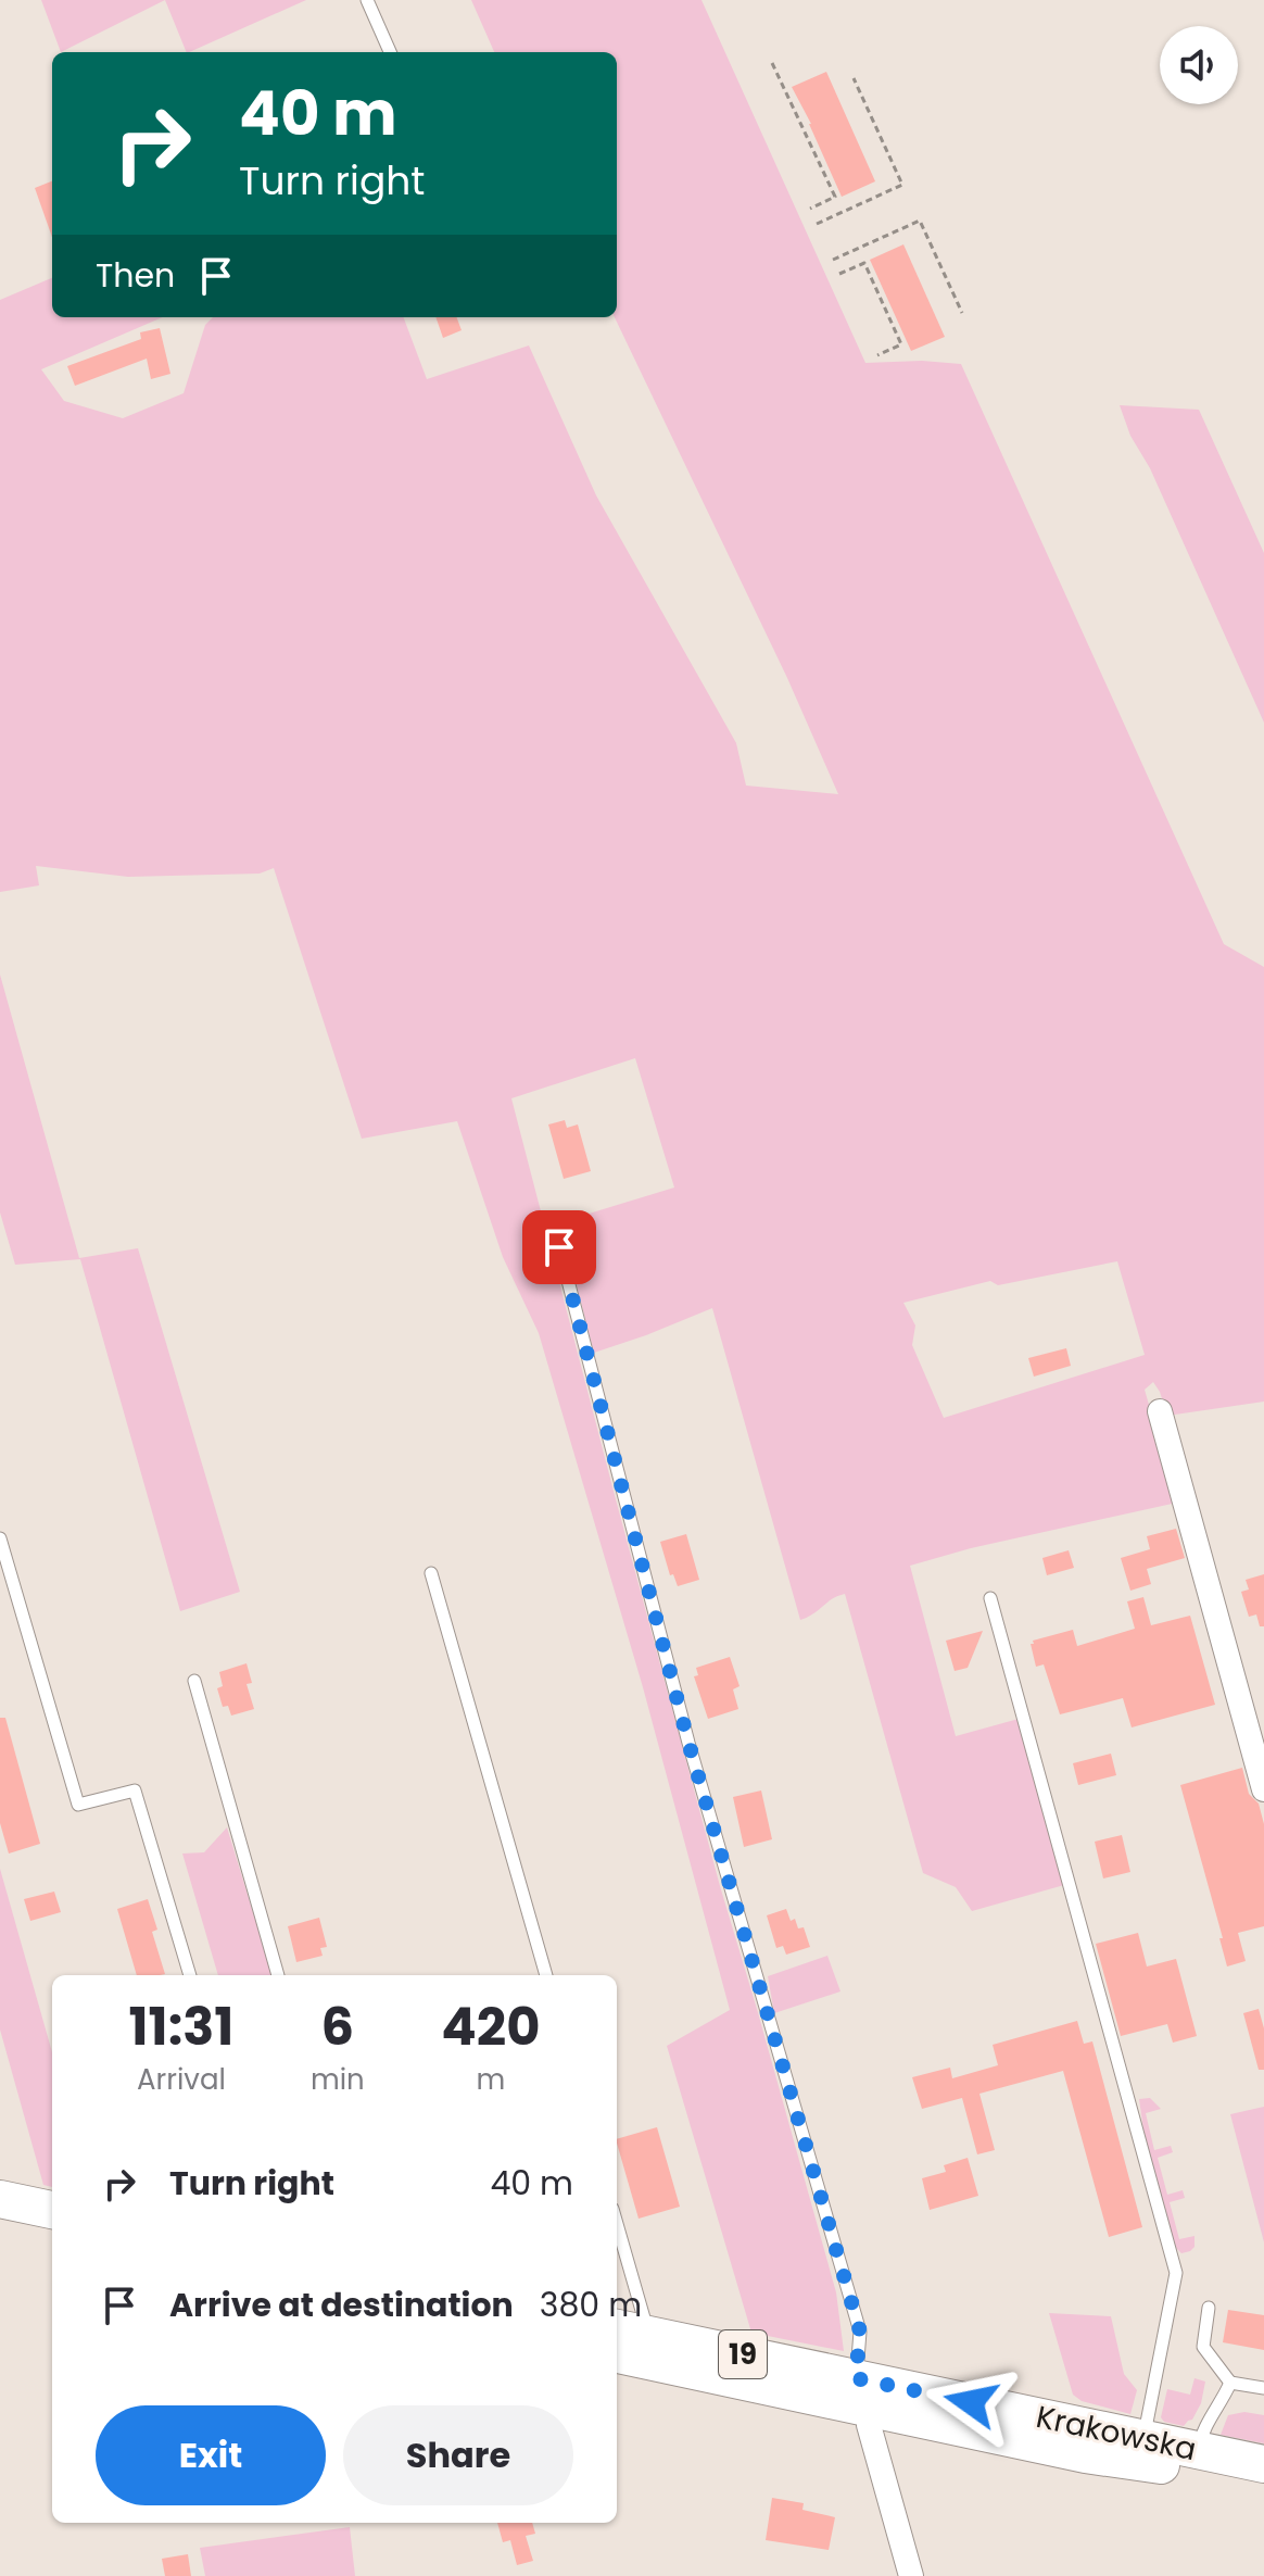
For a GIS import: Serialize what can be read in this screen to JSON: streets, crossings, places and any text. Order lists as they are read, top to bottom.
{
  "streets": {
    "main road": ["19", "Krakowska"]
  },
  "page": {
    "turn": ["40 m", "Turn right"],
    "then": "Then",
    "eta": [
      "11:31",
      "Arrival",
      "6",
      "min",
      "420",
      "m"
    ],
    "list": [
      {
        "name": "Turn right",
        "value": "40 m"
      },
      {
        "name": "Arrive at destination",
        "value": "380 m"
      }
    ],
    "buttons": ["Exit", "Share"]
  }
}
